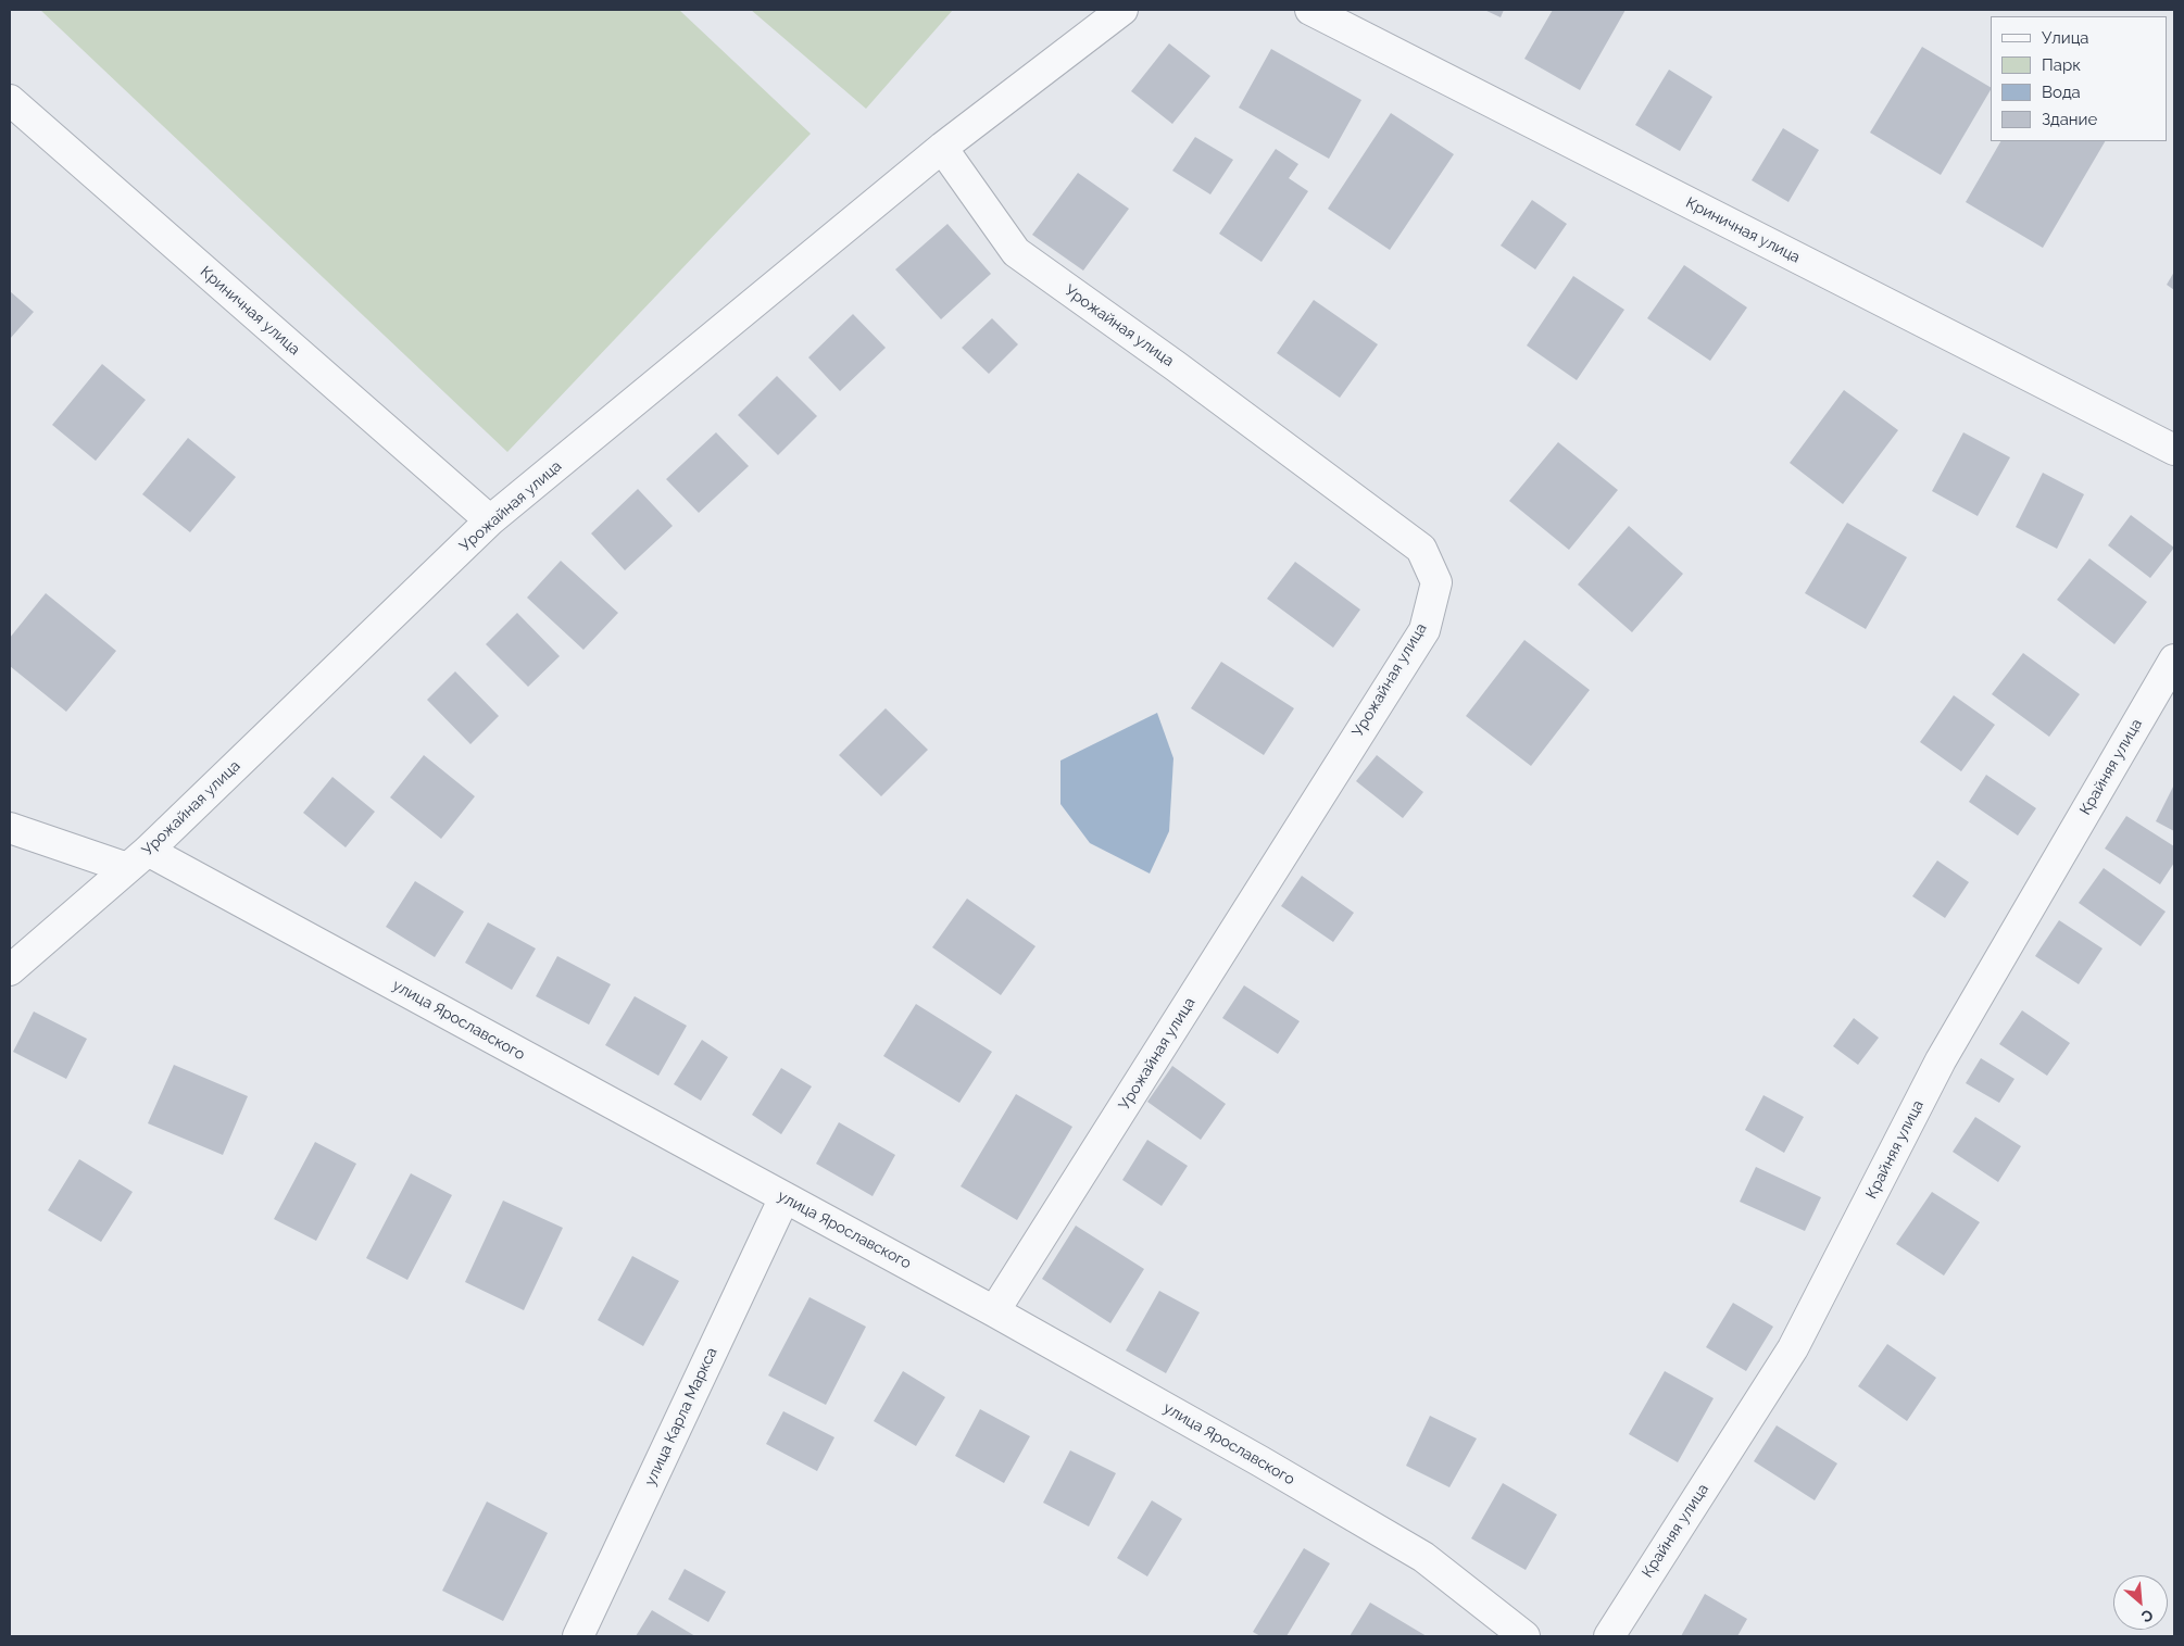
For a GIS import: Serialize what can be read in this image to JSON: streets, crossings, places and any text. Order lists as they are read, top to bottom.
{
  "streets": {
    "street": [
      "Криничная улица",
      "Урожайная улица",
      "Крайняя улица",
      "улица Ярославского",
      "улица Карла Маркса"
    ]
  },
  "crossings": [
    ["Криничная улица", "Урожайная улица"],
    ["Урожайная улица", "улица Ярославского"],
    ["улица Ярославского", "улица Карла Маркса"]
  ],
  "legend": [
    "Улица",
    "Парк",
    "Вода",
    "Здание"
  ],
  "north": "bottom right"
}
